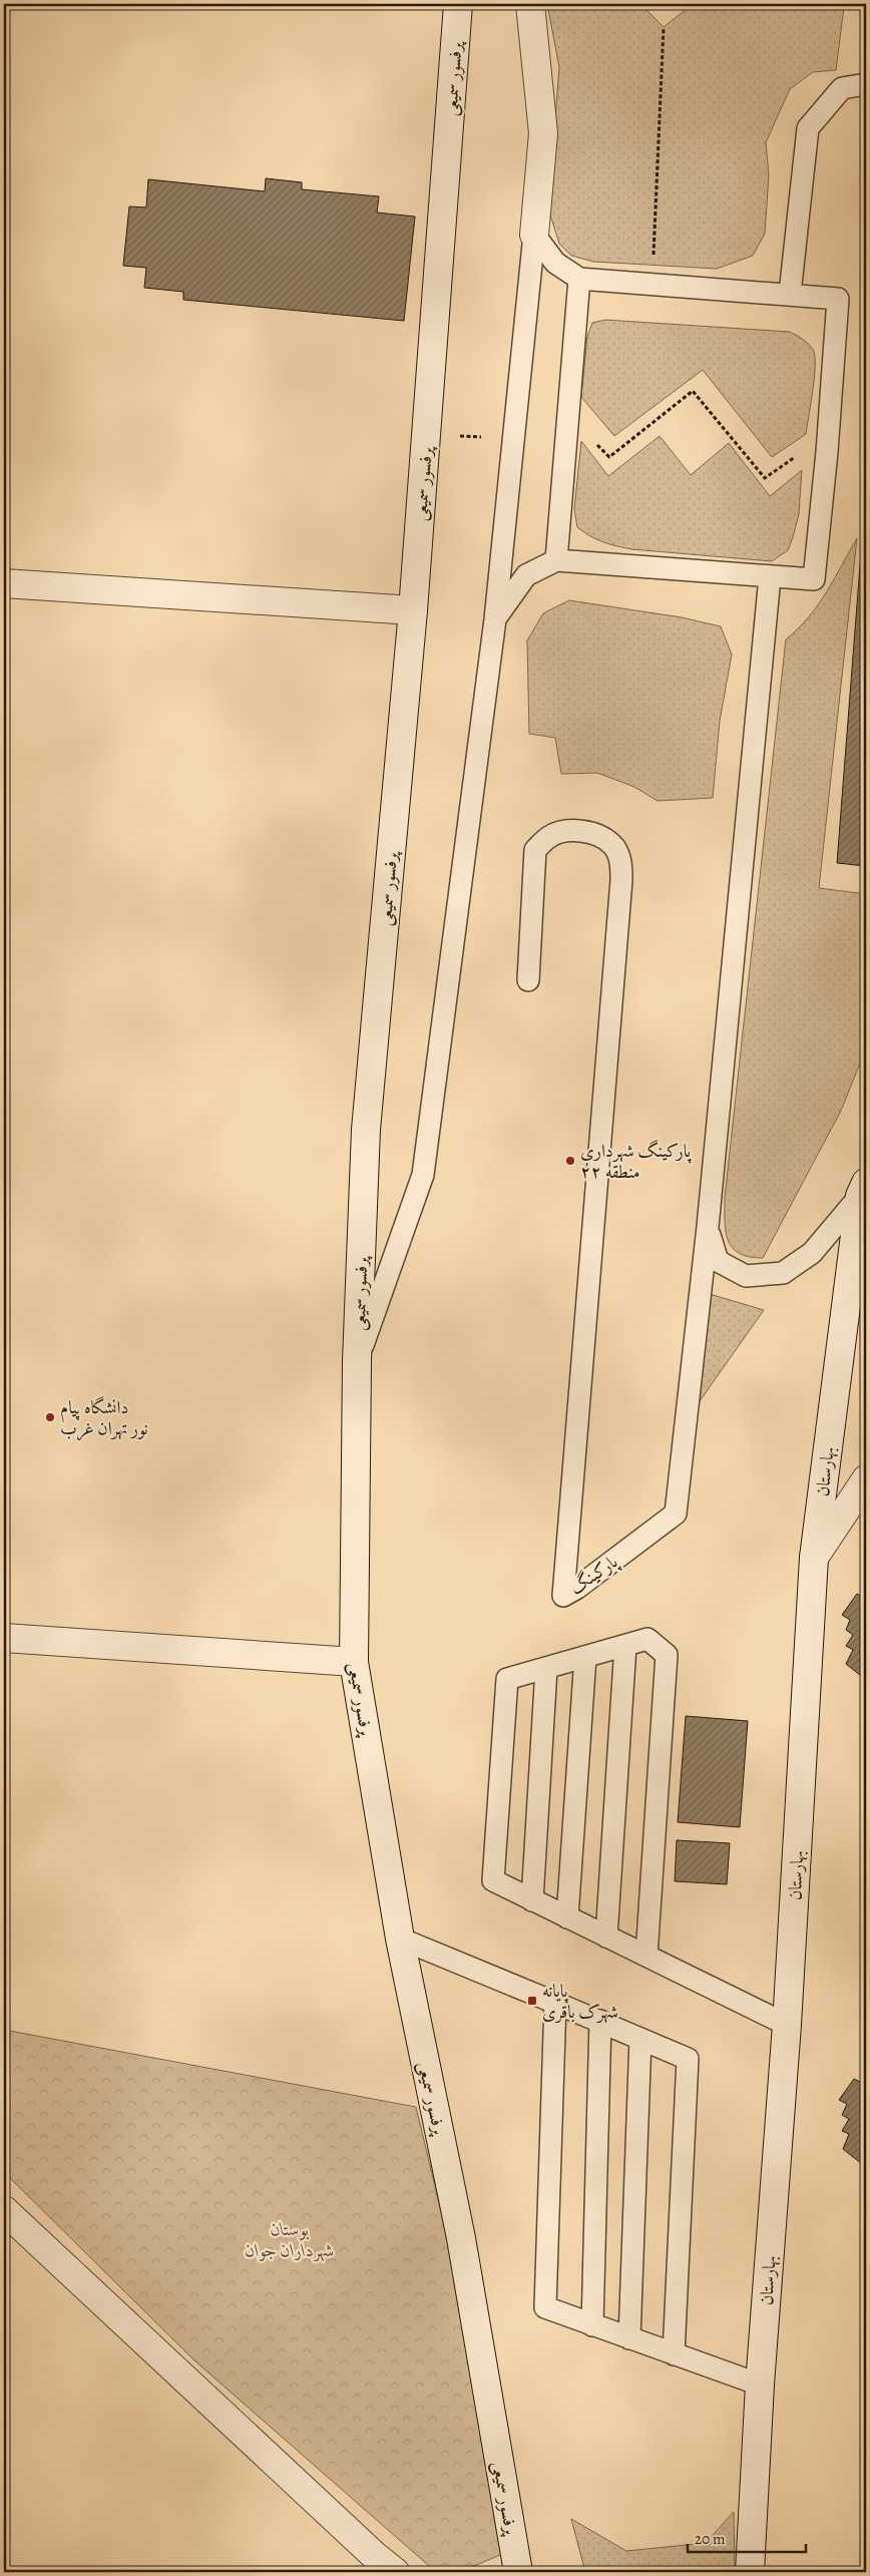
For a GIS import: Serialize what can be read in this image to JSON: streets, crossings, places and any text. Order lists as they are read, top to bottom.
{
  "streets": {
    "main road": ["پرفسور سمیعی", "بهارستان"],
    "lane": ["پارکینگ"]
  },
  "parks": ["بوستان شهرداران جوان"],
  "places": {
    "other": ["پارکینگ شهرداری منطقه ۲۲", "دانشگاه پیام نور تهران غرب"],
    "transit": ["پایانه شهرک باقری"]
  },
  "scale_bar": "20 m"
}
